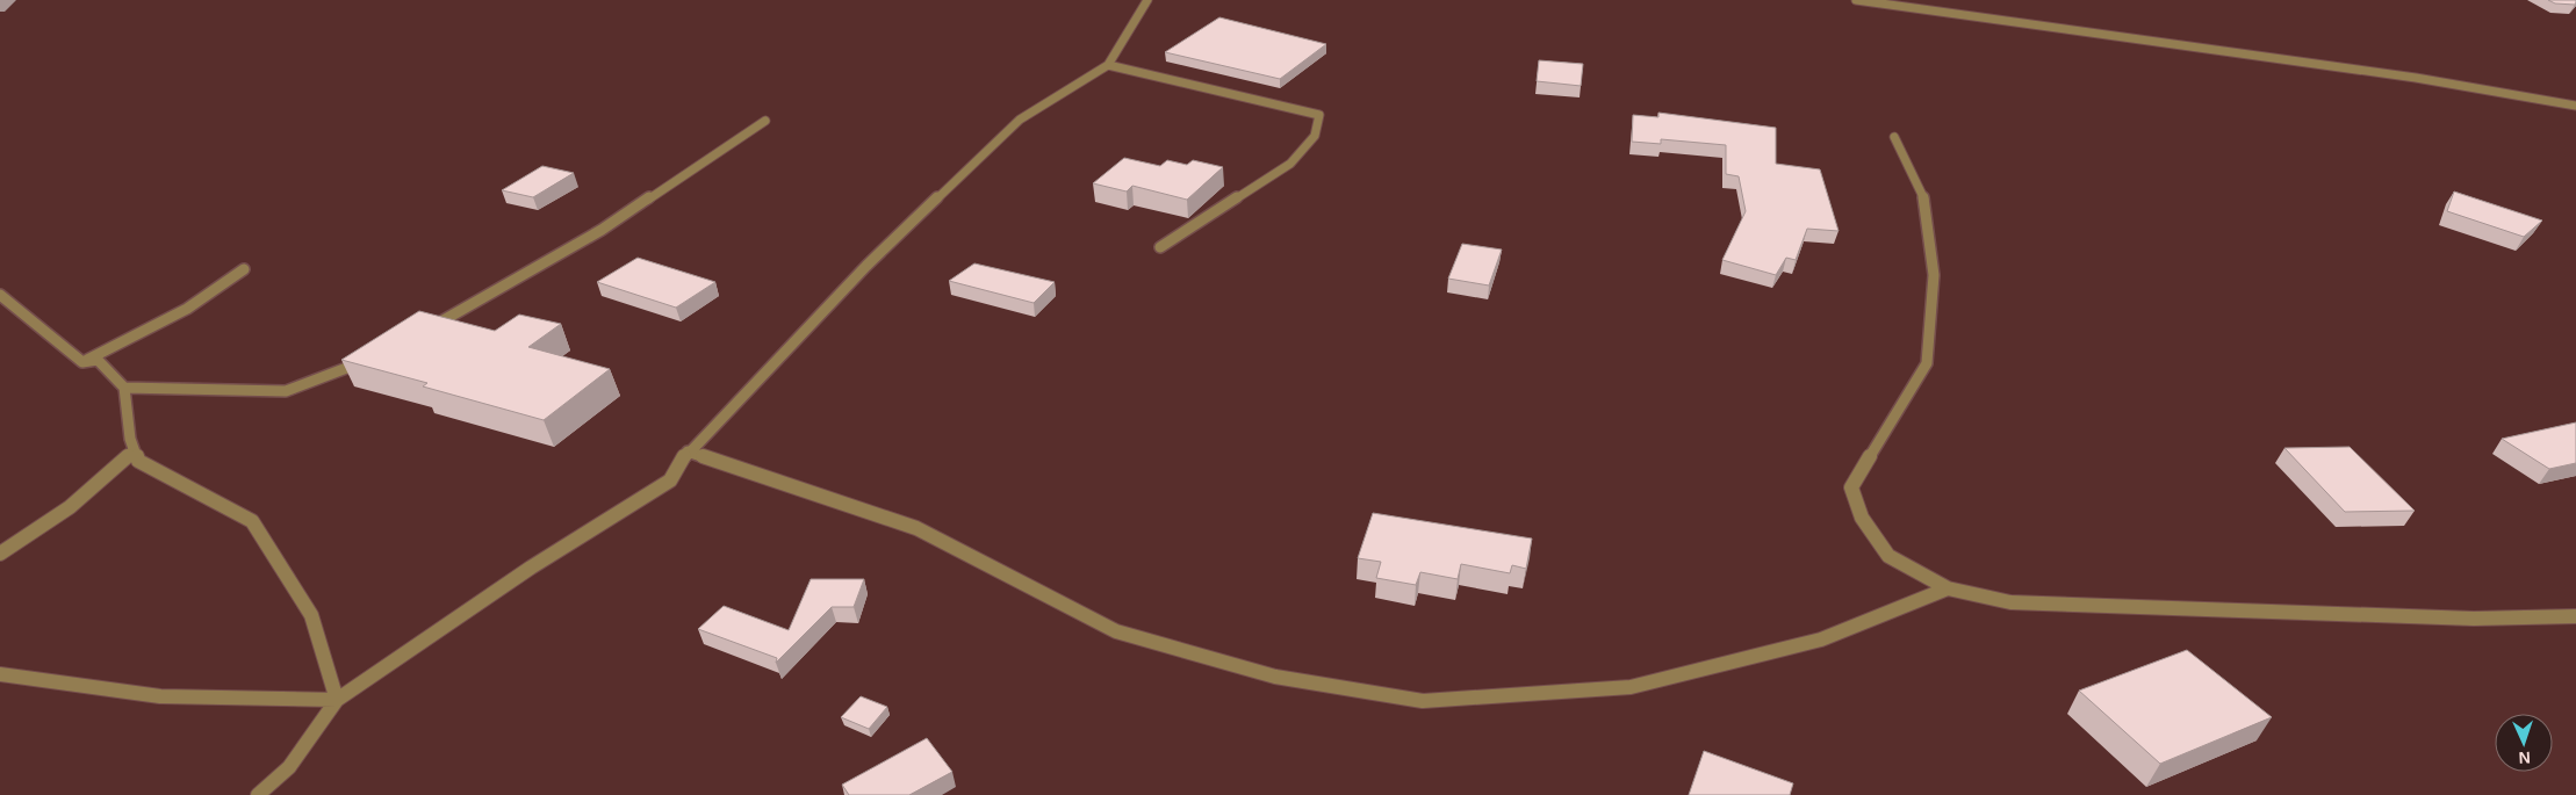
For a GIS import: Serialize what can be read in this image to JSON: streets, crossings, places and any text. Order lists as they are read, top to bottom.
{
  "north": "bottom"
}
